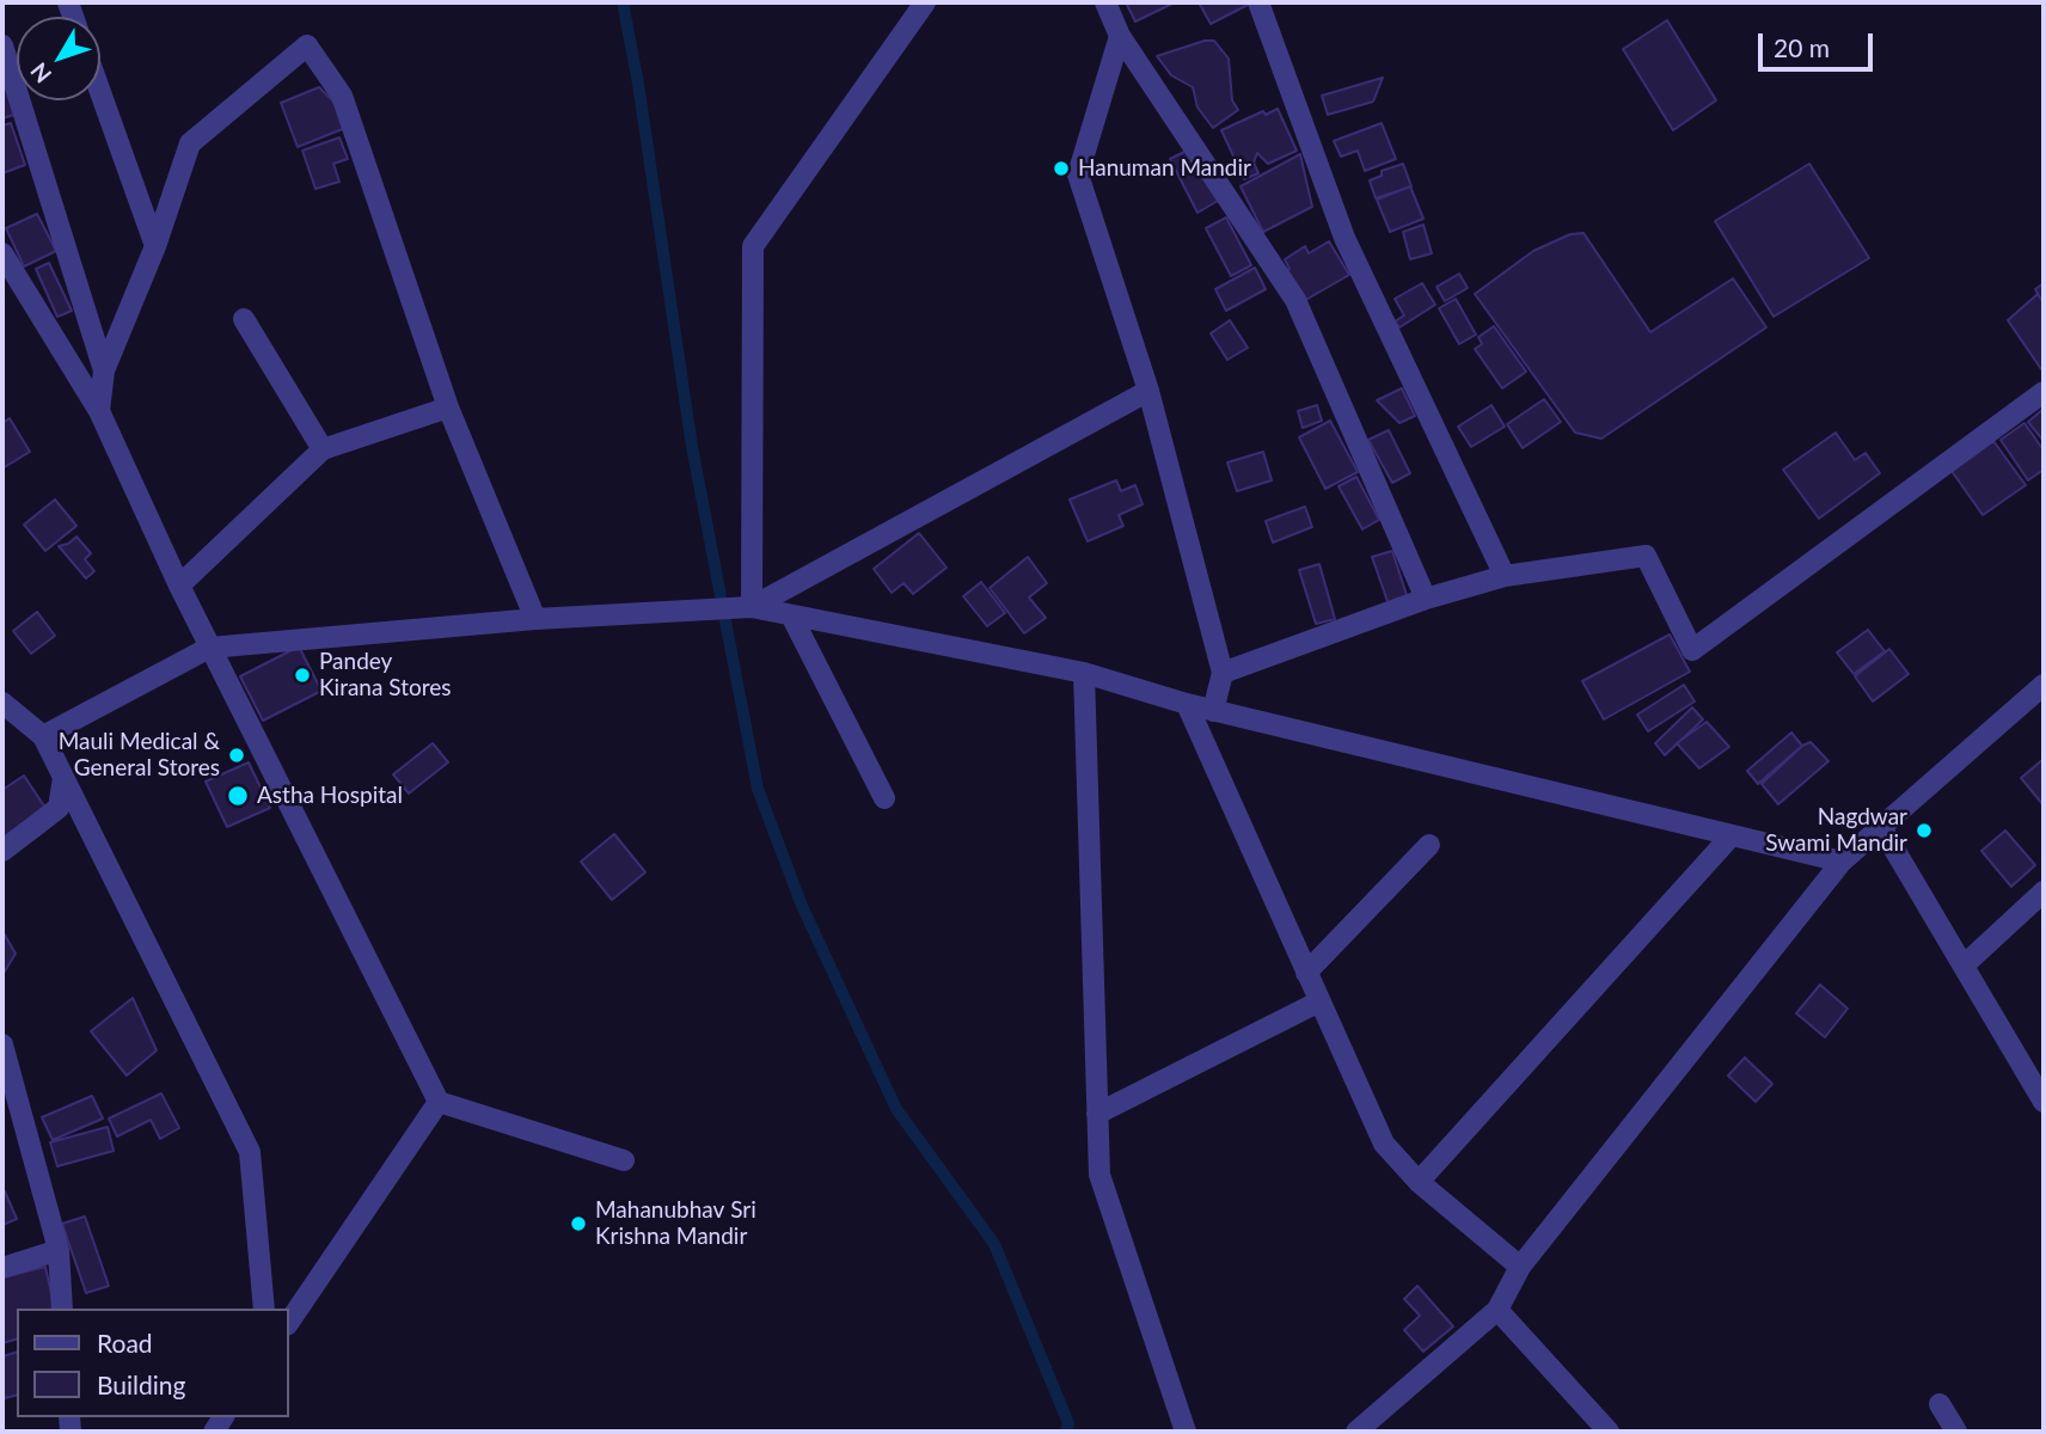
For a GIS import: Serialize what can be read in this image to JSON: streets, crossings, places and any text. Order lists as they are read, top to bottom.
{
  "places": [
    "Hanuman Mandir",
    "Pandey Kirana Stores",
    "Mauli Medical & General Stores",
    "Astha Hospital",
    "Nagdwar Swami Mandir",
    "Mahanubhav Sri Krishna Mandir"
  ],
  "legend": ["Road", "Building"],
  "scale_bar": "20 m",
  "north": "bottom left"
}
